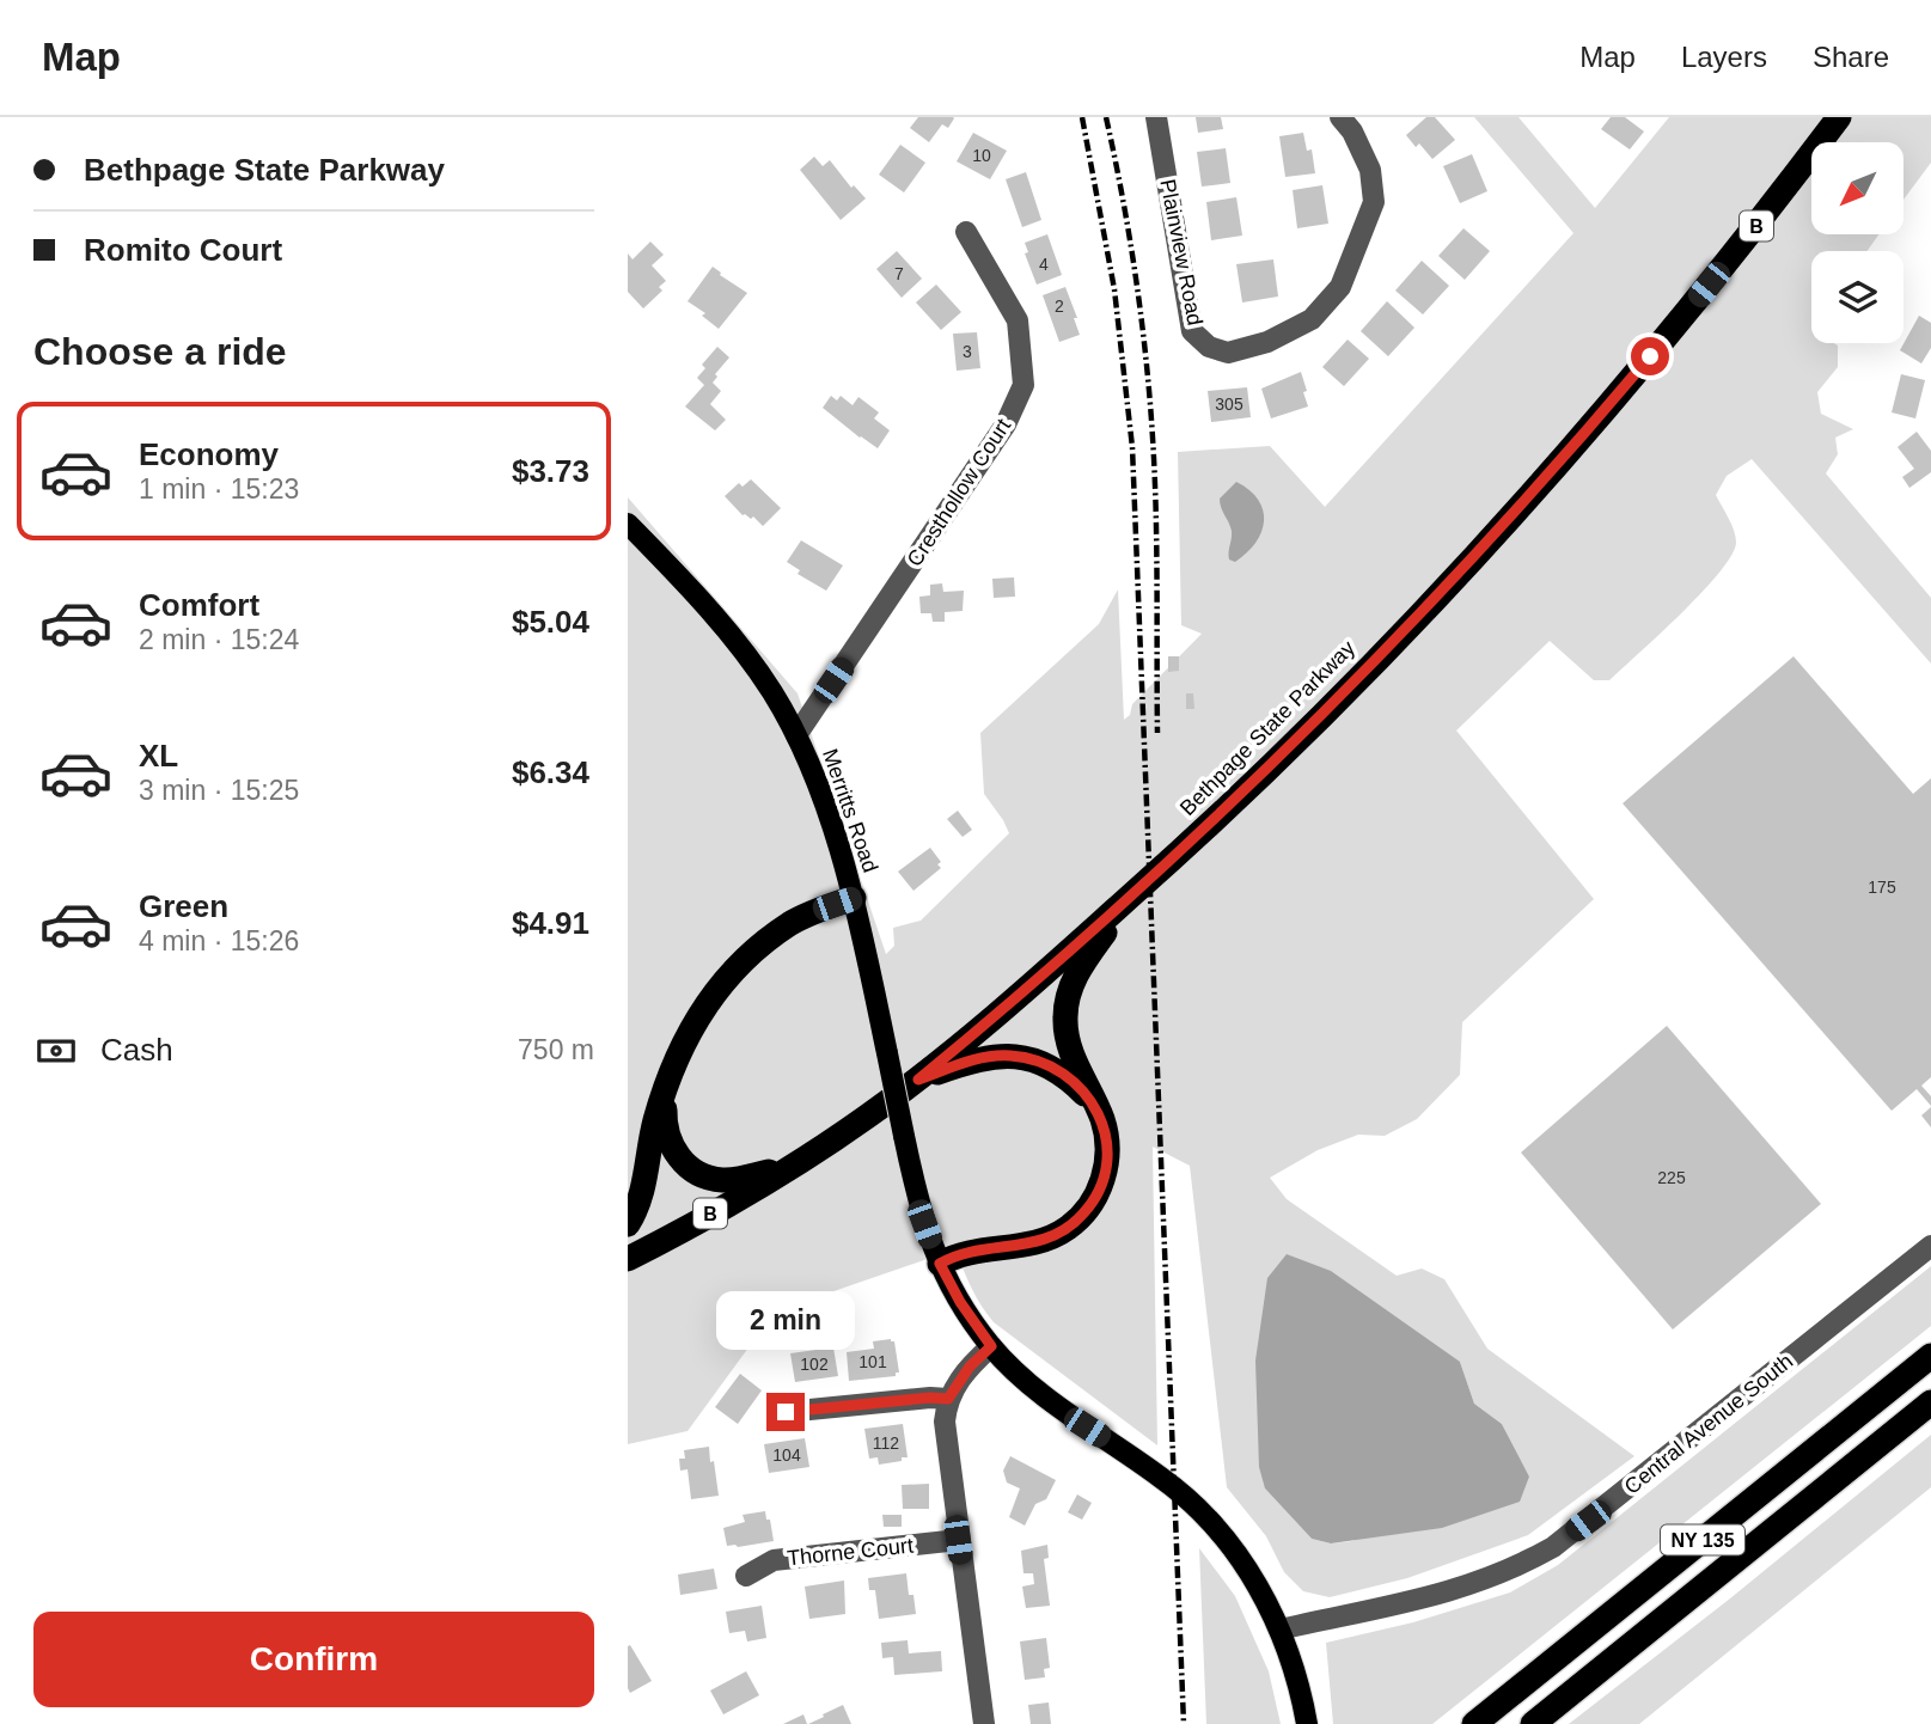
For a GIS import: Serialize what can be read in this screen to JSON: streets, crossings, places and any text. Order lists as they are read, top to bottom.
{
  "streets": {
    "highway": ["B", "Bethpage State Parkway", "NY 135"],
    "main road": ["Merritts Road"],
    "street": [
      "Plainview Road",
      "Cresthollow Court",
      "Central Avenue South",
      "Thorne Court"
    ]
  },
  "crossings": [
    ["Cresthollow Court", "Merritts Road"],
    ["Merritts Road", "Central Avenue South"]
  ],
  "house_numbers": [
    "10",
    "4",
    "7",
    "2",
    "3",
    "305",
    "175",
    "225",
    "101",
    "102",
    "112",
    "104"
  ],
  "north": "bottom left",
  "page": {
    "header": "Map",
    "nav": ["Map", "Layers", "Share"],
    "banner": ["Bethpage State Parkway", "Romito Court"],
    "heading": "Choose a ride",
    "list": [
      {
        "name": "Economy",
        "note": "1 min · 15:23",
        "value": "$3.73"
      },
      {
        "name": "Comfort",
        "note": "2 min · 15:24",
        "value": "$5.04"
      },
      {
        "name": "XL",
        "note": "3 min · 15:25",
        "value": "$6.34"
      },
      {
        "name": "Green",
        "note": "4 min · 15:26",
        "value": "$4.91"
      }
    ],
    "pay": ["Cash", "750 m"],
    "bubble": "2 min",
    "buttons": "Confirm"
  }
}
